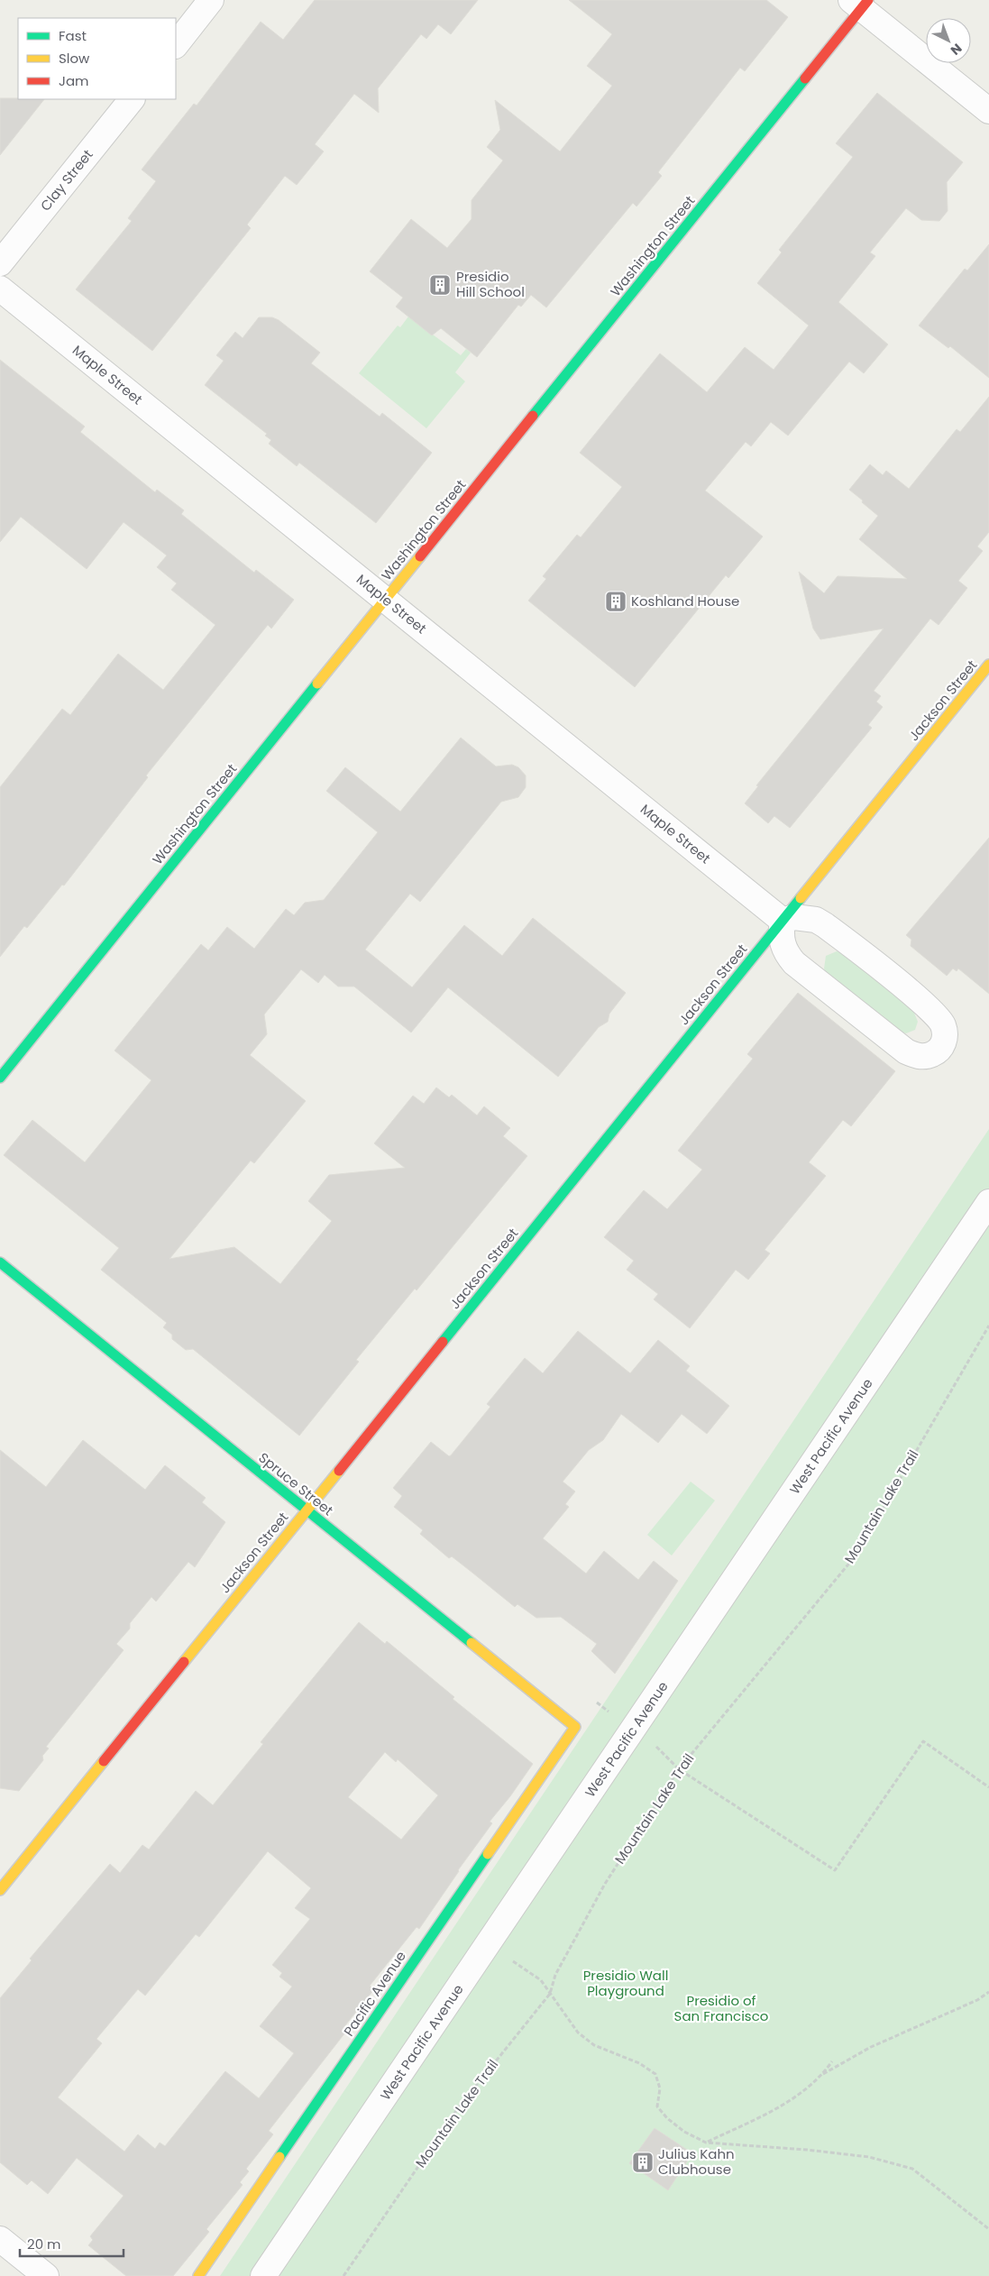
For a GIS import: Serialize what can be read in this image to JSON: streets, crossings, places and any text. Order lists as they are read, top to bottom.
{
  "streets": {
    "street": [
      "Clay Street",
      "Washington Street",
      "Maple Street",
      "Jackson Street",
      "West Pacific Avenue",
      "Spruce Street",
      "Pacific Avenue"
    ],
    "path": ["Mountain Lake Trail"]
  },
  "crossings": [
    ["Washington Street", "Maple Street"],
    ["Maple Street", "Jackson Street"],
    ["Jackson Street", "Spruce Street"],
    ["Spruce Street", "Pacific Avenue"]
  ],
  "parks": ["Presidio Wall Playground", "Presidio of San Francisco"],
  "places": {
    "building": ["Presidio Hill School", "Koshland House", "Julius Kahn Clubhouse"]
  },
  "legend": ["Fast", "Slow", "Jam"],
  "scale_bar": "20 m",
  "north": "bottom right"
}
